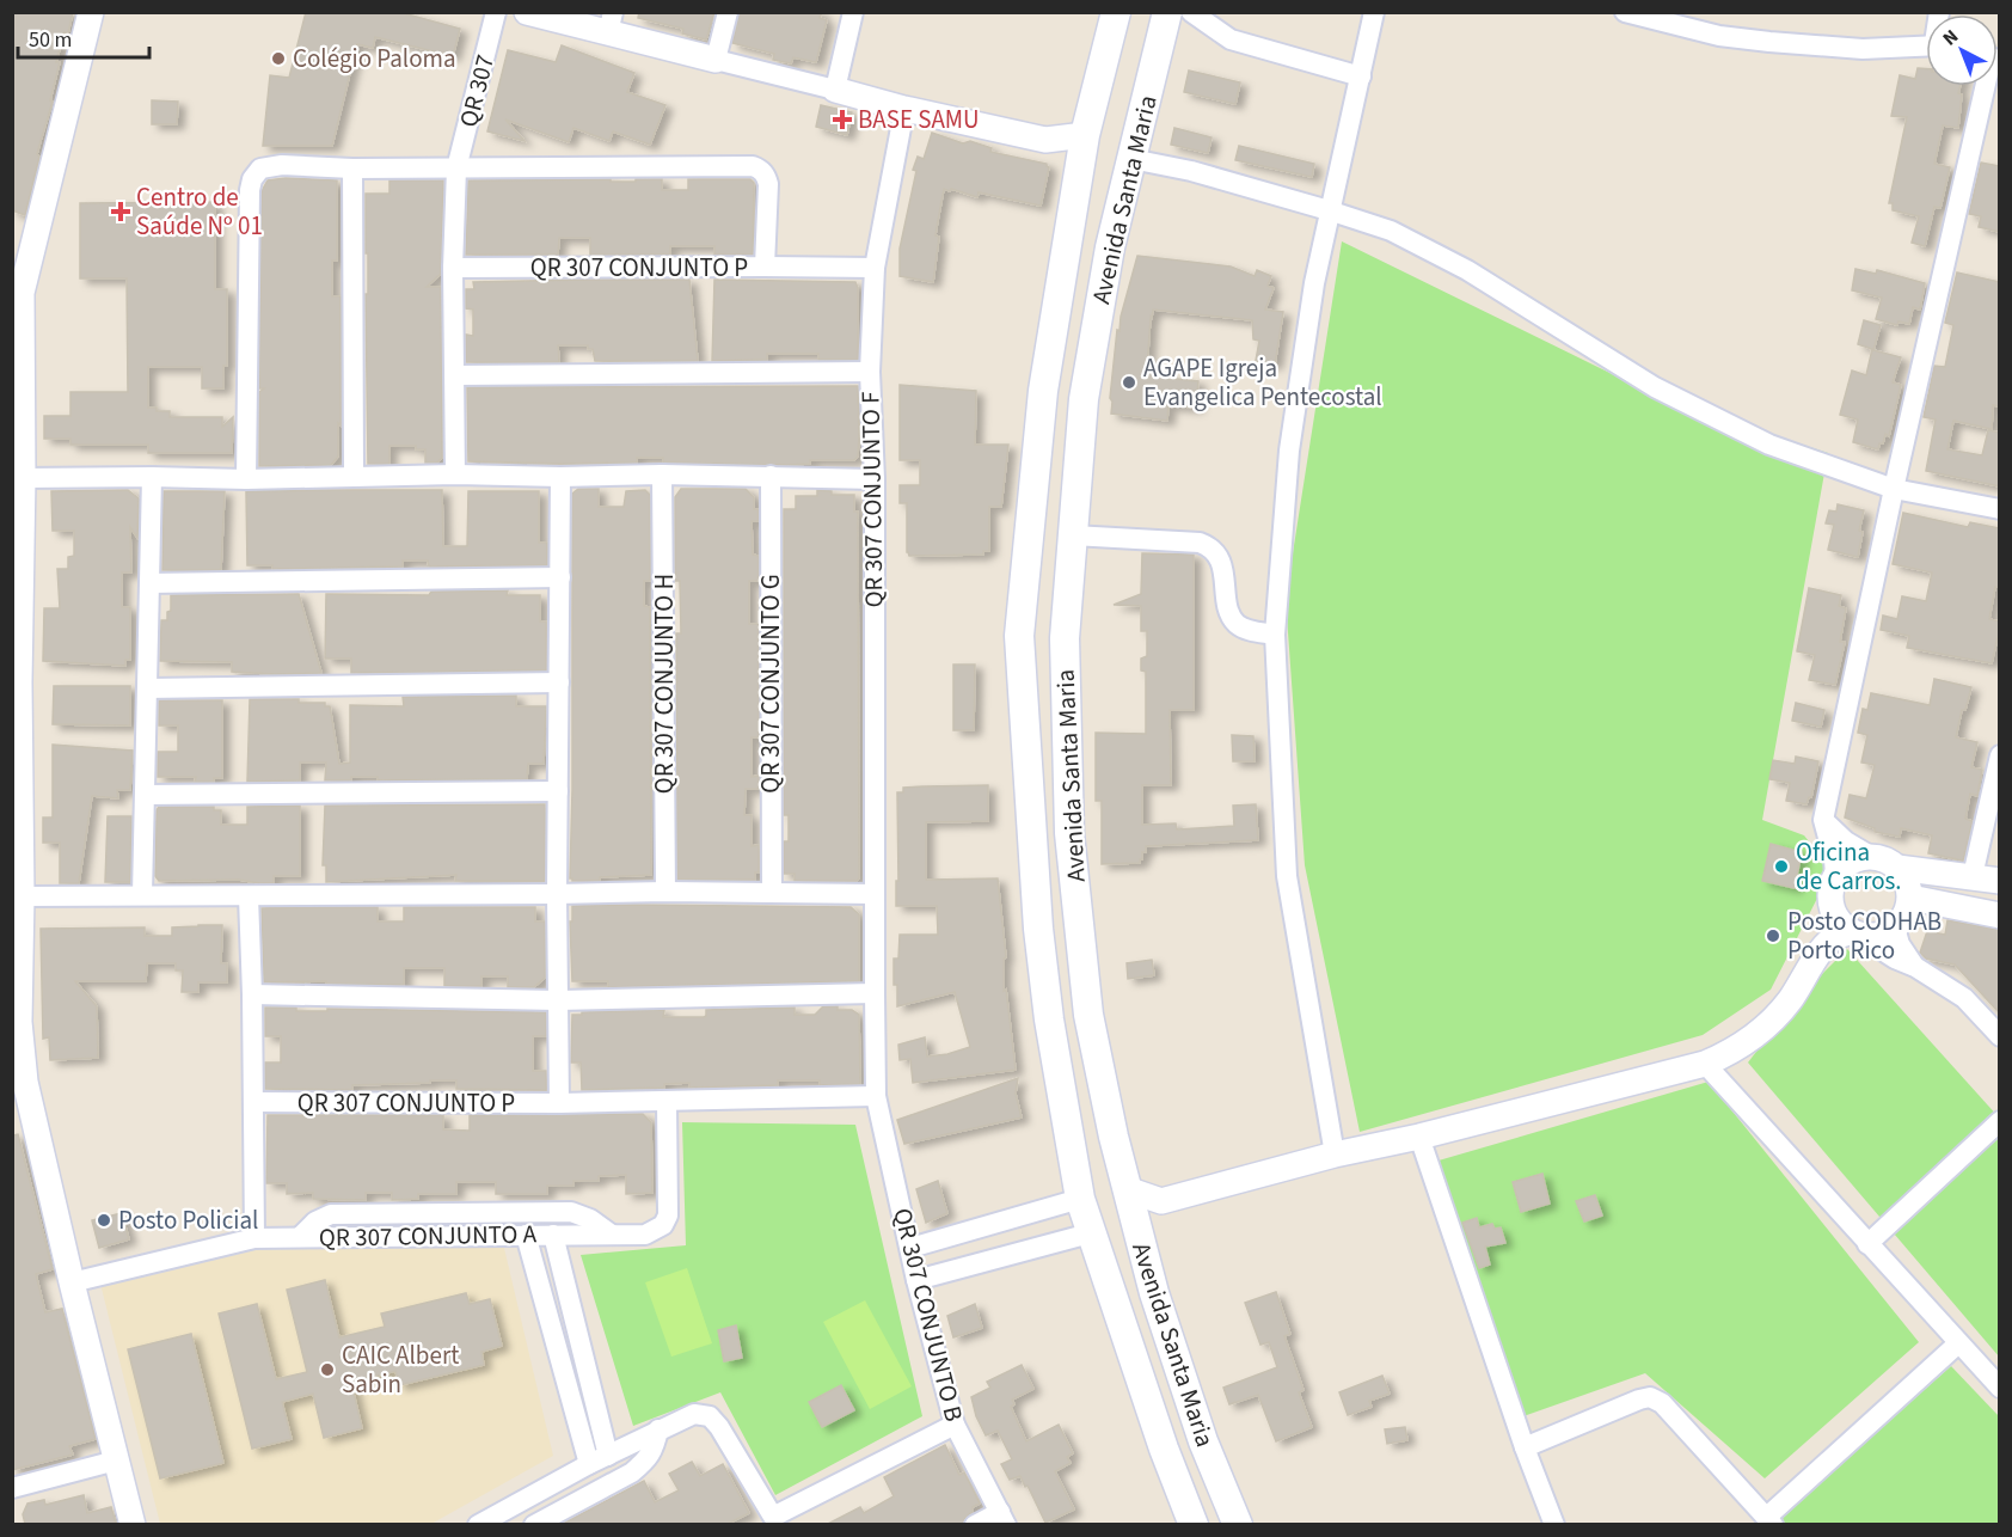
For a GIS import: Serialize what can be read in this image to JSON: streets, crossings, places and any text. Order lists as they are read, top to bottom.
{
  "streets": {
    "main road": ["Avenida Santa Maria"],
    "street": [
      "QR 307",
      "QR 307 CONJUNTO P",
      "QR 307 CONJUNTO F",
      "QR 307 CONJUNTO H",
      "QR 307 CONJUNTO G",
      "QR 307 CONJUNTO A",
      "QR 307 CONJUNTO B"
    ]
  },
  "crossings": [
    ["QR 307", "QR 307 CONJUNTO P"],
    ["QR 307 CONJUNTO F", "QR 307 CONJUNTO B"]
  ],
  "places": {
    "other": [
      "Colégio Paloma",
      "AGAPE Igreja Evangelica Pentecostal",
      "Oficina de Carros.",
      "Posto CODHAB Porto Rico",
      "Posto Policial",
      "CAIC Albert Sabin"
    ],
    "health": ["BASE SAMU", "Centro de Saúde Nº 01"]
  },
  "scale_bar": "50 m",
  "north": "top left"
}
